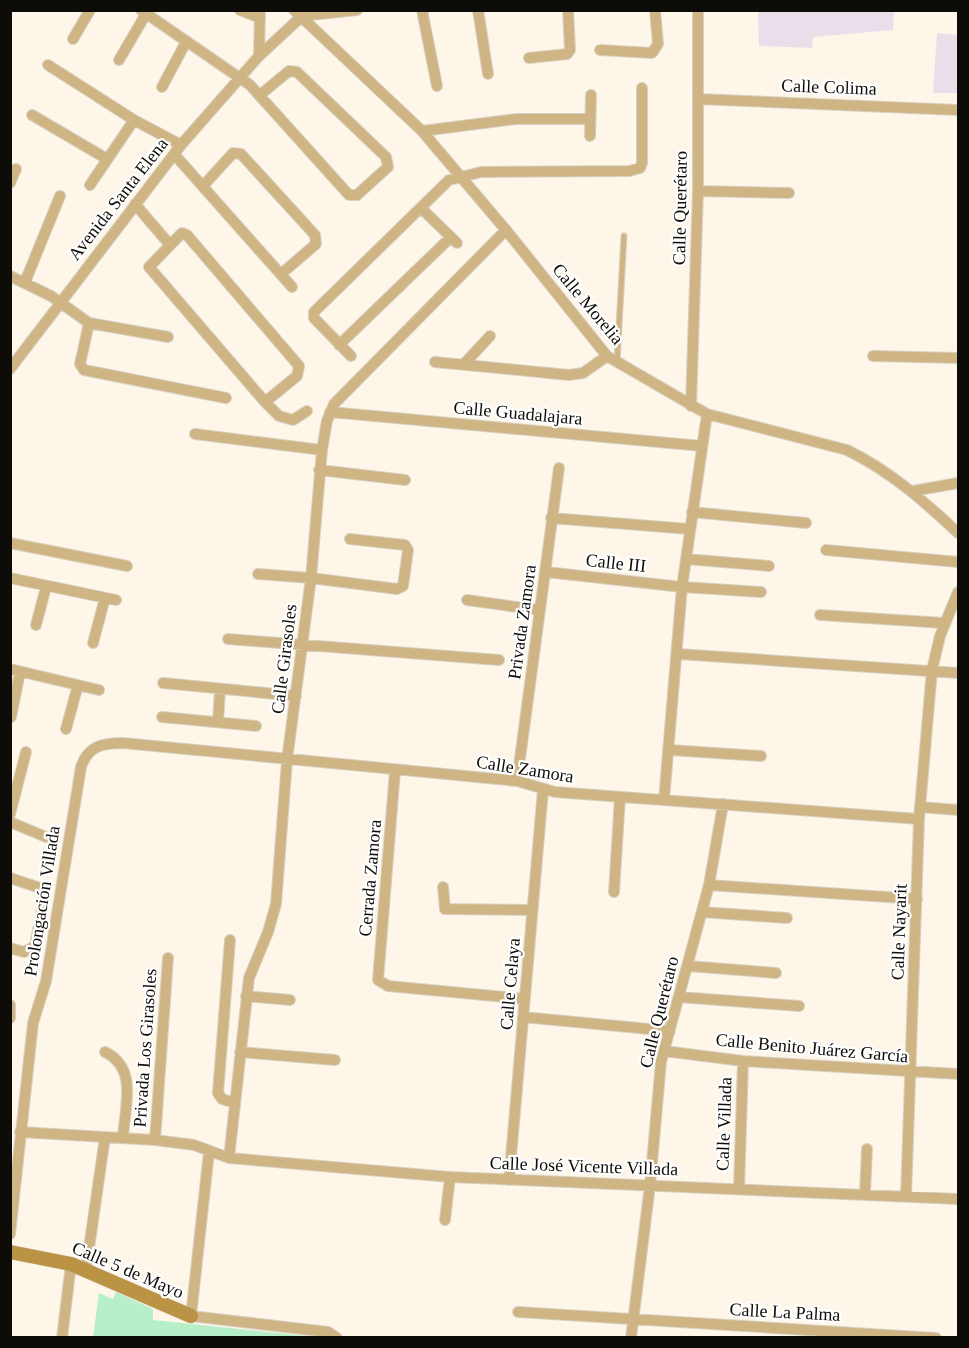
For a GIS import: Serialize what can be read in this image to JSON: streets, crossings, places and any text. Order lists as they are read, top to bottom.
{
  "streets": {
    "street": [
      "Calle Colima",
      "Avenida Santa Elena",
      "Calle Querétaro",
      "Calle Morelia",
      "Calle Guadalajara",
      "Calle III",
      "Privada Zamora",
      "Calle Girasoles",
      "Calle Zamora",
      "Cerrada Zamora",
      "Prolongación Villada",
      "Calle Nayarit",
      "Calle Celaya",
      "Privada Los Girasoles",
      "Calle Benito Juárez García",
      "Calle Villada",
      "Calle José Vicente Villada",
      "Calle 5 de Mayo",
      "Calle La Palma"
    ]
  },
  "crossings": [
    ["Calle Colima", "Calle Querétaro"],
    ["Avenida Santa Elena", "Calle Morelia"],
    ["Calle Querétaro", "Calle Morelia"],
    ["Calle Querétaro", "Calle Zamora"],
    ["Calle Querétaro", "Calle Benito Juárez García"],
    ["Calle Querétaro", "Calle José Vicente Villada"],
    ["Calle Querétaro", "Calle La Palma"],
    ["Calle Morelia", "Calle Girasoles"],
    ["Calle Guadalajara", "Calle Girasoles"],
    ["Calle III", "Privada Zamora"],
    ["Privada Zamora", "Calle Zamora"],
    ["Calle Girasoles", "Calle Zamora"],
    ["Calle Girasoles", "Calle José Vicente Villada"],
    ["Calle Zamora", "Cerrada Zamora"],
    ["Calle Zamora", "Prolongación Villada"],
    ["Calle Zamora", "Calle Nayarit"],
    ["Calle Zamora", "Calle Celaya"],
    ["Cerrada Zamora", "Calle Celaya"],
    ["Calle Nayarit", "Calle Benito Juárez García"],
    ["Calle Nayarit", "Calle José Vicente Villada"],
    ["Calle Celaya", "Calle José Vicente Villada"],
    ["Calle Benito Juárez García", "Calle Villada"],
    ["Calle Villada", "Calle José Vicente Villada"]
  ]
}
